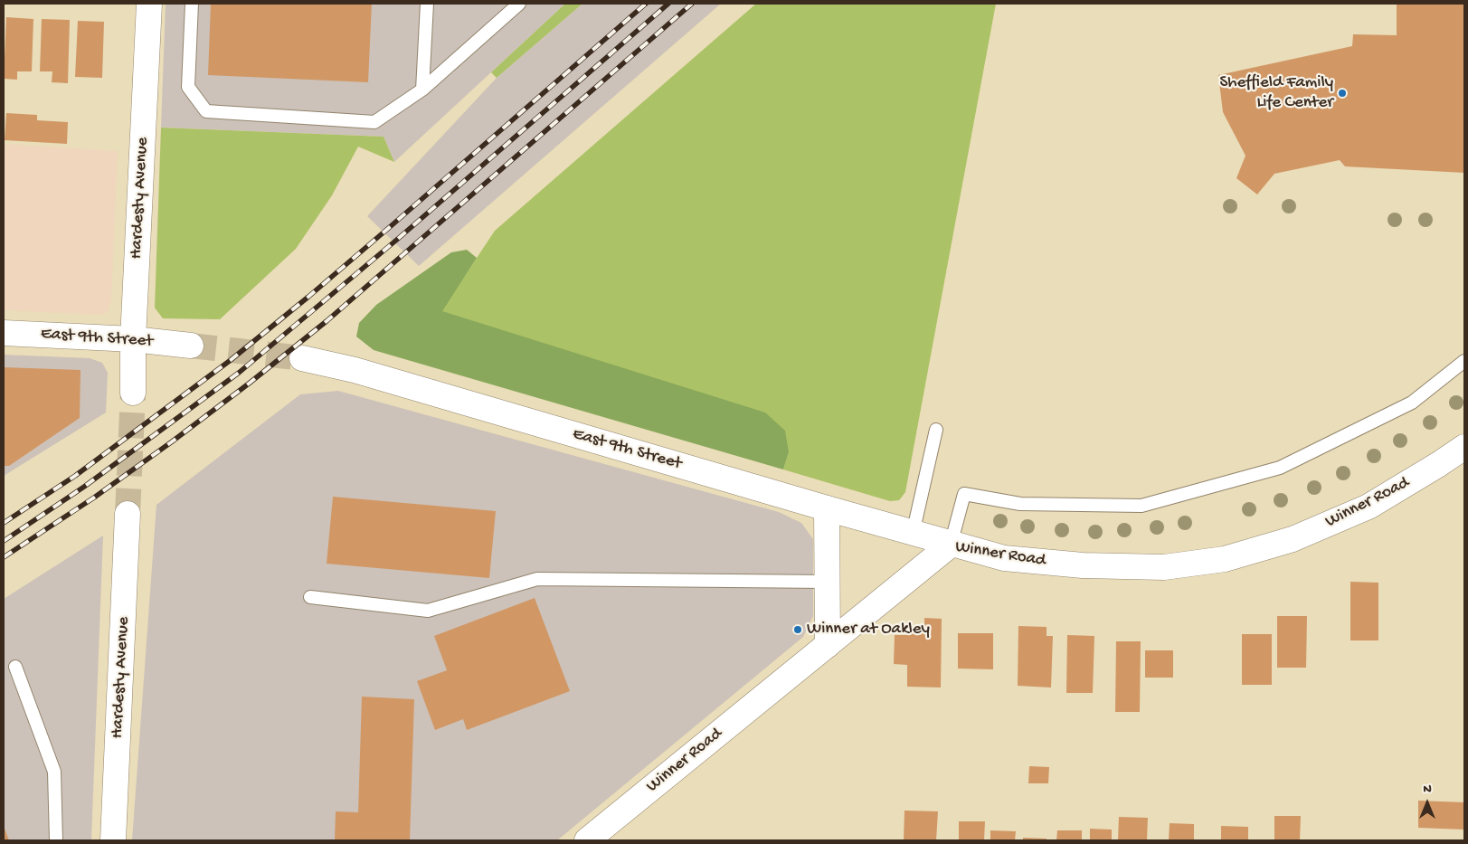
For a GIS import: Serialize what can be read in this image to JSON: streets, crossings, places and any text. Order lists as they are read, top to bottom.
{
  "streets": {
    "main road": ["Hardesty Avenue", "East 9th Street", "Winner Road"]
  },
  "crossings": [
    ["Hardesty Avenue", "East 9th Street"],
    ["East 9th Street", "Winner Road"]
  ],
  "places": ["Sheffield Family Life Center", "Winner at Oakley"],
  "north": "top"
}
